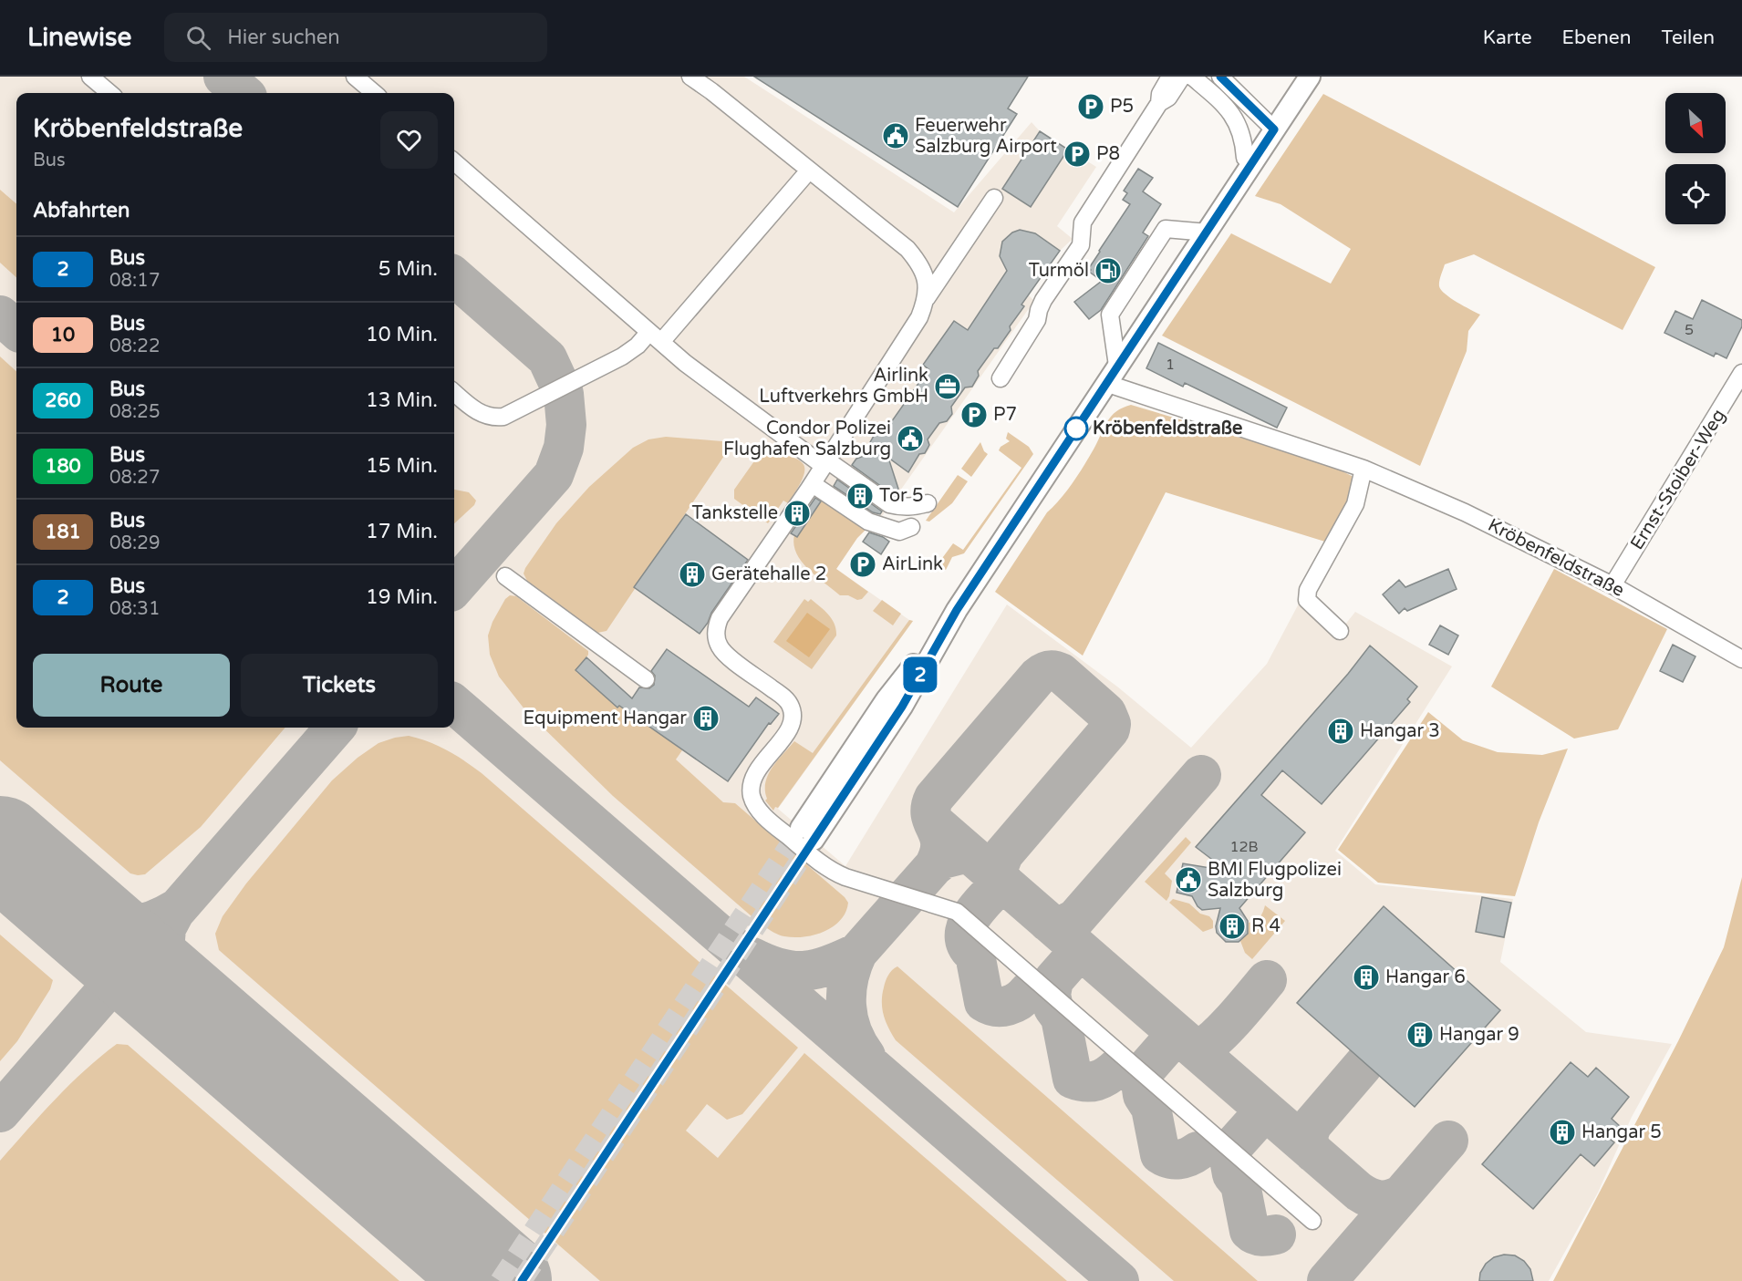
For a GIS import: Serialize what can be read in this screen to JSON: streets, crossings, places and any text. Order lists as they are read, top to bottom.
{
  "streets": {
    "street": ["Ernst-Stoiber-Weg", "Kröbenfeldstraße"]
  },
  "crossings": [
    ["Ernst-Stoiber-Weg", "Kröbenfeldstraße"]
  ],
  "places": {
    "parking": [
      "P5",
      "P8",
      "P7",
      "AirLink"
    ],
    "public building": ["Feuerwehr Salzburg Airport", "Condor Polizei Flughafen Salzburg", "BMI Flugpolizei Salzburg"],
    "fuel station": ["Turmöl"],
    "office": ["Airlink Luftverkehrs GmbH"],
    "other": ["Kröbenfeldstraße"],
    "building": [
      "Tor 5",
      "Tankstelle",
      "Gerätehalle 2",
      "Equipment Hangar",
      "Hangar 3",
      "R 4",
      "Hangar 6",
      "Hangar 9",
      "Hangar 5"
    ]
  },
  "lines": ["bus line 2"],
  "house_numbers": ["5", "1", "12B"],
  "north": "bottom right",
  "page": {
    "header": "Linewise",
    "search": "Hier suchen",
    "nav": ["Karte", "Ebenen", "Teilen"],
    "on_map": "2",
    "heading": [
      ["Kröbenfeldstraße", "Bus"],
      "Abfahrten"
    ],
    "list": [
      {
        "mark": "2",
        "name": "Bus",
        "note": "08:17",
        "value": "5 Min."
      },
      {
        "mark": "10",
        "name": "Bus",
        "note": "08:22",
        "value": "10 Min."
      },
      {
        "mark": "260",
        "name": "Bus",
        "note": "08:25",
        "value": "13 Min."
      },
      {
        "mark": "180",
        "name": "Bus",
        "note": "08:27",
        "value": "15 Min."
      },
      {
        "mark": "181",
        "name": "Bus",
        "note": "08:29",
        "value": "17 Min."
      },
      {
        "mark": "2",
        "name": "Bus",
        "note": "08:31",
        "value": "19 Min."
      }
    ],
    "buttons": ["Route", "Tickets"]
  }
}
